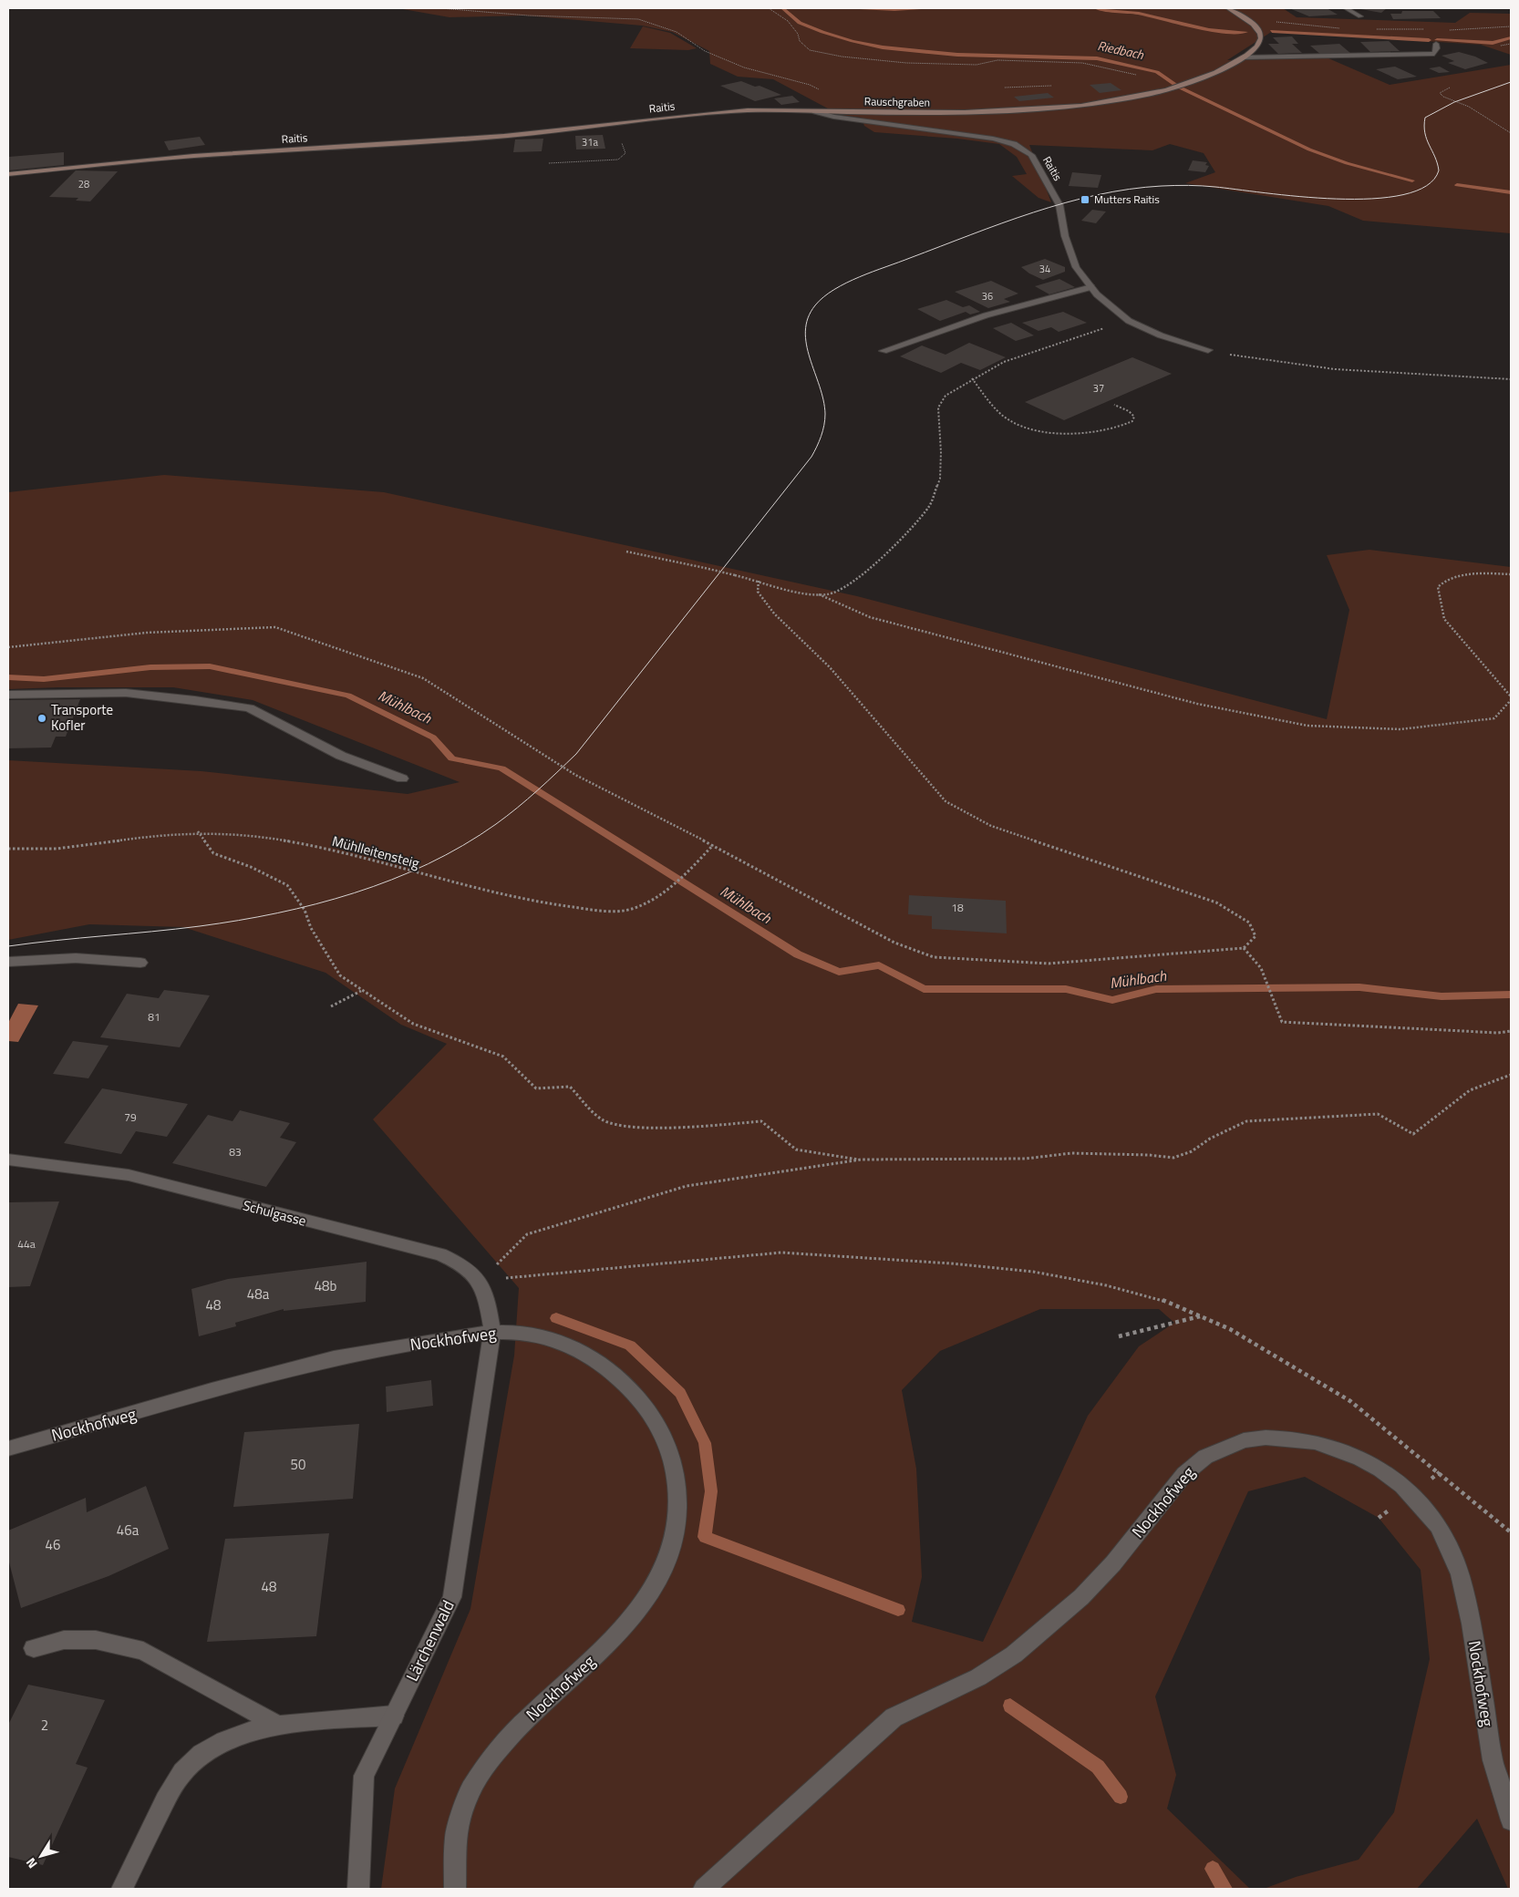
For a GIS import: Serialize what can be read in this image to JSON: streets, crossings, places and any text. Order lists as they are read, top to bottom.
{
  "streets": {
    "street": [
      "Rauschgraben",
      "Raitis",
      "Schulgasse",
      "Nockhofweg",
      "Lärchenwald"
    ],
    "path": ["Mühlleitensteig"]
  },
  "crossings": [
    ["Rauschgraben", "Raitis"],
    ["Schulgasse", "Nockhofweg"],
    ["Schulgasse", "Lärchenwald"],
    ["Nockhofweg", "Lärchenwald"]
  ],
  "water": ["Riedbach", "Mühlbach"],
  "places": {
    "transit": ["Mutters Raitis"],
    "other": ["Transporte Kofler"]
  },
  "house_numbers": [
    "31a",
    "28",
    "34",
    "36",
    "37",
    "18",
    "81",
    "79",
    "83",
    "44a",
    "48b",
    "48a",
    "48",
    "50",
    "46a",
    "46",
    "48",
    "2"
  ],
  "north": "bottom left"
}
